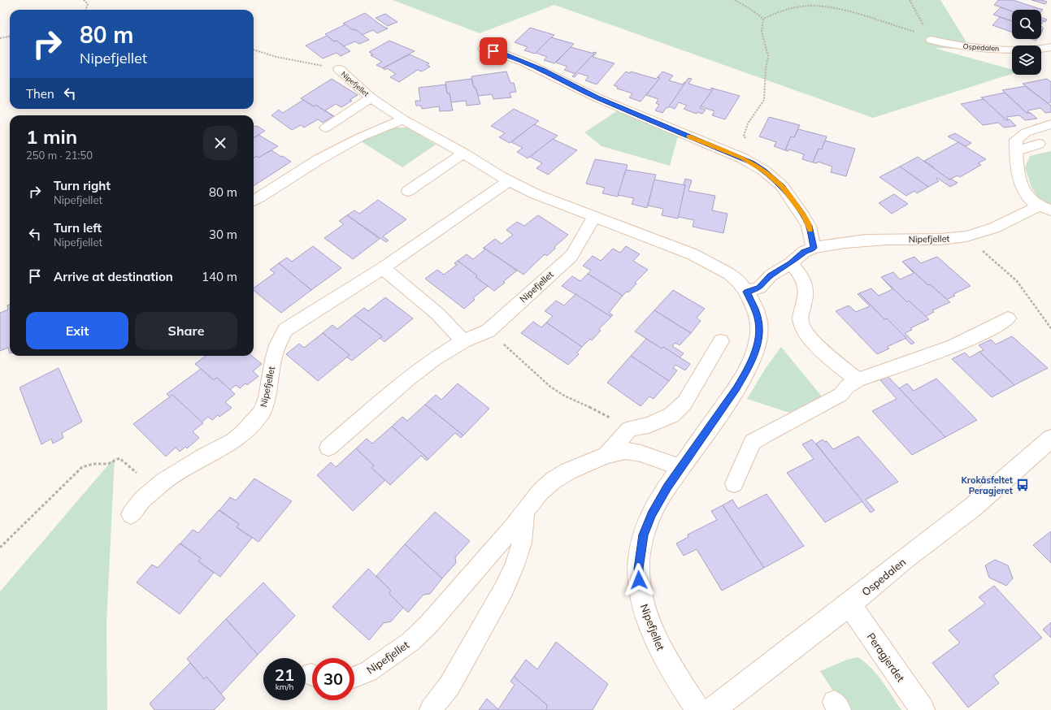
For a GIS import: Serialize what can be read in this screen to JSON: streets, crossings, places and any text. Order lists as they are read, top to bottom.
{
  "streets": {
    "street": ["Ospedalen", "Nipefjellet", "Peragjerdet"]
  },
  "crossings": [
    ["Ospedalen", "Peragjerdet"]
  ],
  "places": {
    "bus stop": ["Krokåsfeltet Peragjeret"]
  },
  "page": {
    "turn": ["80 m", "Nipefjellet"],
    "then": "Then",
    "heading": ["1 min", "250 m · 21:50"],
    "list": [
      {
        "name": "Turn right",
        "note": "Nipefjellet",
        "value": "80 m"
      },
      {
        "name": "Turn left",
        "note": "Nipefjellet",
        "value": "30 m"
      },
      {
        "name": "Arrive at destination",
        "value": "140 m"
      }
    ],
    "buttons": ["Exit", "Share"],
    "speed": "21 km/h",
    "limit": "30"
  }
}
